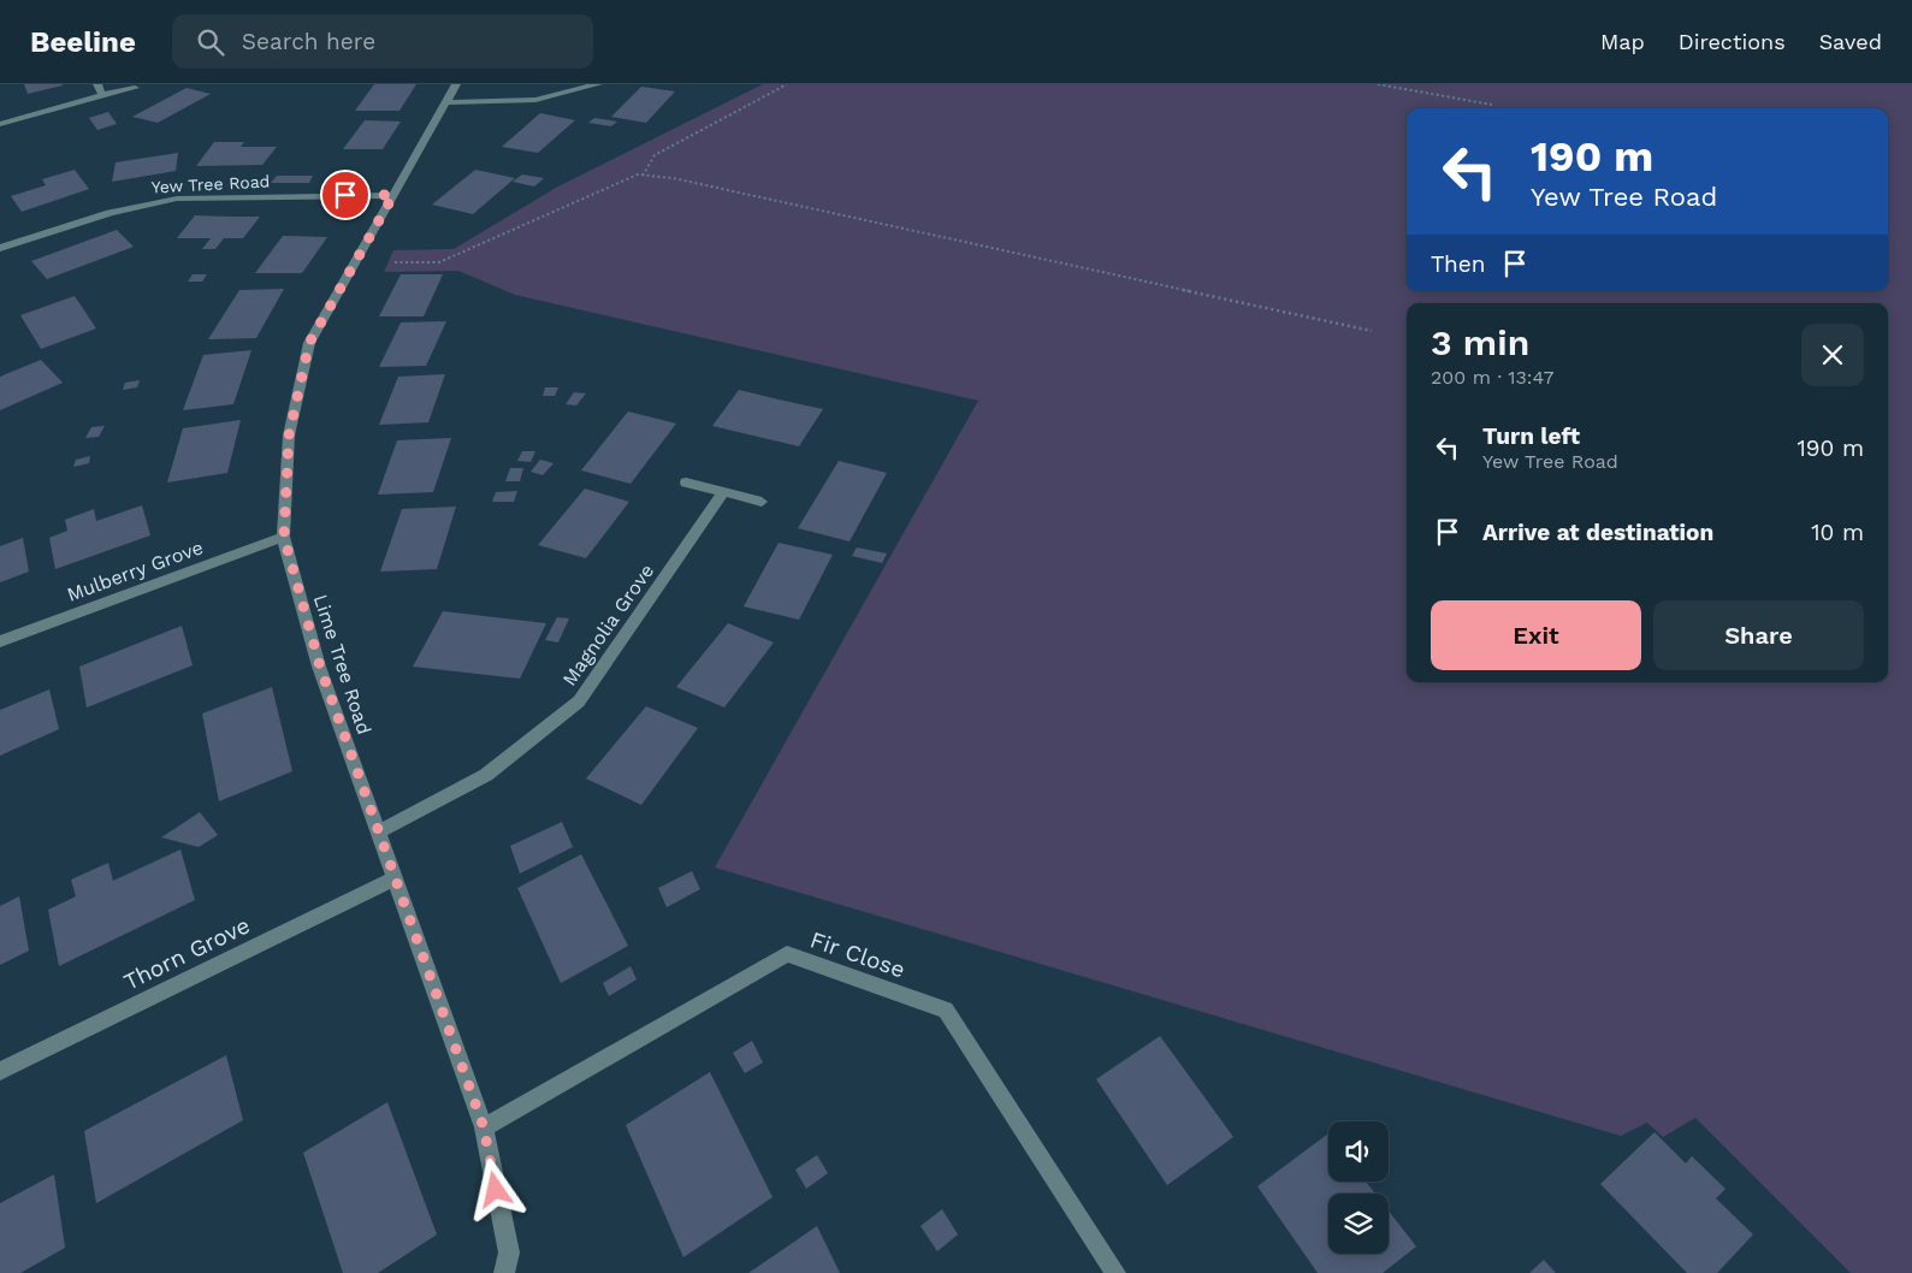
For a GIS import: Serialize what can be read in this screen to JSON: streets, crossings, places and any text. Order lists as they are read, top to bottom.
{
  "streets": {
    "street": [
      "Yew Tree Road",
      "Mulberry Grove",
      "Magnolia Grove",
      "Lime Tree Road",
      "Thorn Grove",
      "Fir Close"
    ]
  },
  "crossings": [
    ["Yew Tree Road", "Lime Tree Road"],
    ["Mulberry Grove", "Lime Tree Road"],
    ["Magnolia Grove", "Lime Tree Road"],
    ["Lime Tree Road", "Thorn Grove"],
    ["Lime Tree Road", "Fir Close"]
  ],
  "page": {
    "header": "Beeline",
    "search": "Search here",
    "nav": ["Map", "Directions", "Saved"],
    "turn": ["190 m", "Yew Tree Road"],
    "then": "Then",
    "heading": ["3 min", "200 m · 13:47"],
    "list": [
      {
        "name": "Turn left",
        "note": "Yew Tree Road",
        "value": "190 m"
      },
      {
        "name": "Arrive at destination",
        "value": "10 m"
      }
    ],
    "buttons": ["Exit", "Share"]
  }
}
